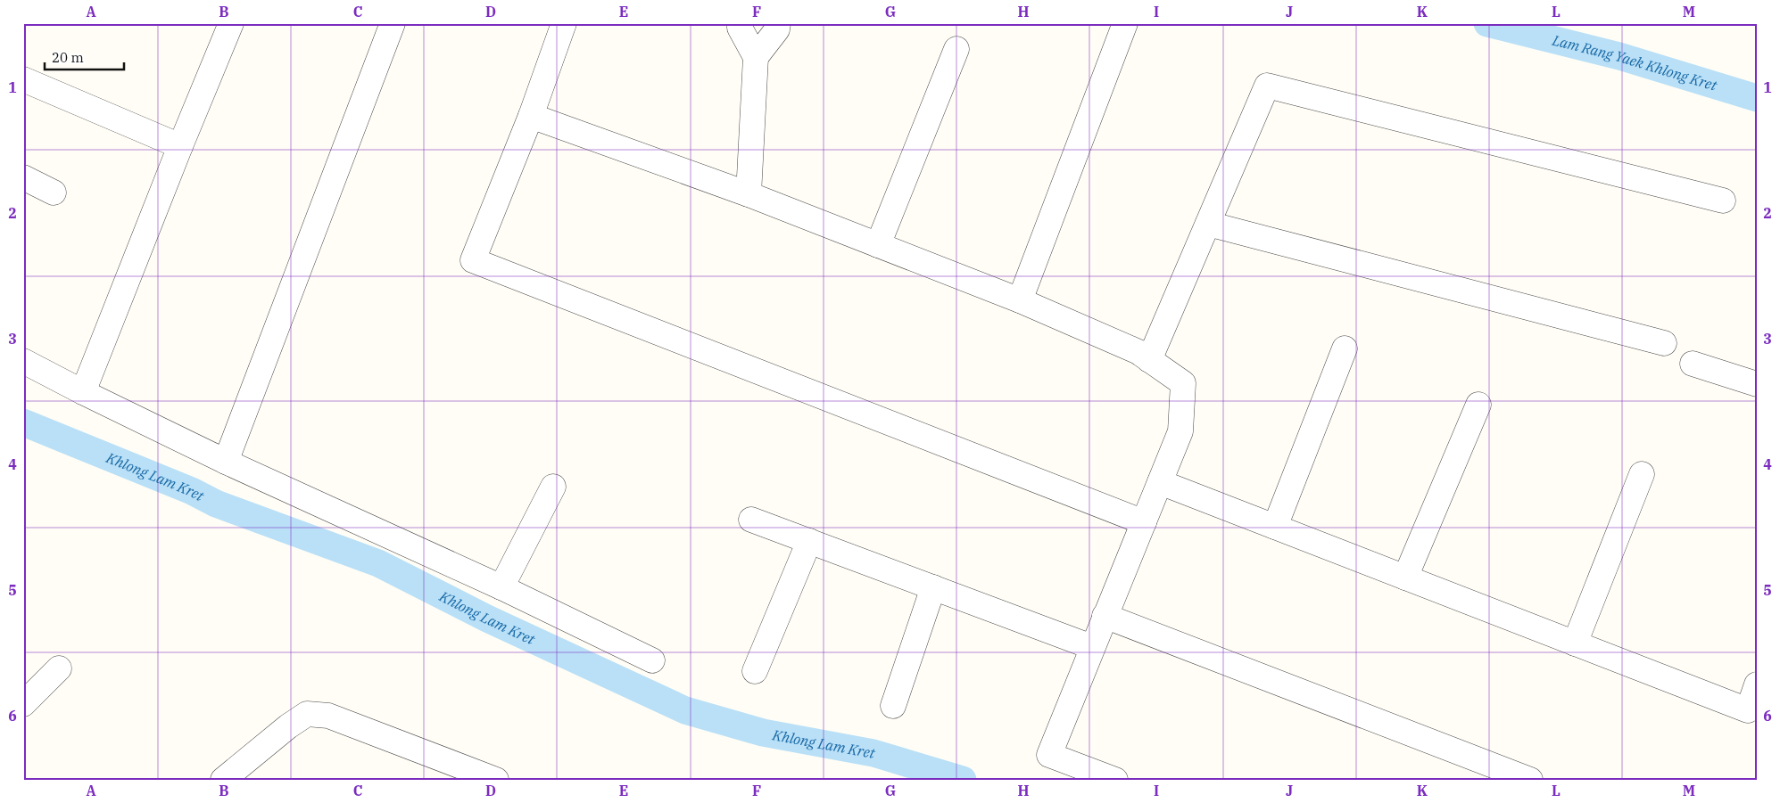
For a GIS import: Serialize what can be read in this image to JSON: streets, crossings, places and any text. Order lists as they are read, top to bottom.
{
  "water": ["Lam Rang Yaek Khlong Kret", "Khlong Lam Kret"],
  "scale_bar": "20 m",
  "grid": {
    "columns": [
      "A",
      "B",
      "C",
      "D",
      "E",
      "F",
      "G",
      "H",
      "I",
      "J",
      "K",
      "L",
      "M"
    ],
    "rows": [
      "1",
      "2",
      "3",
      "4",
      "5",
      "6"
    ]
  }
}
